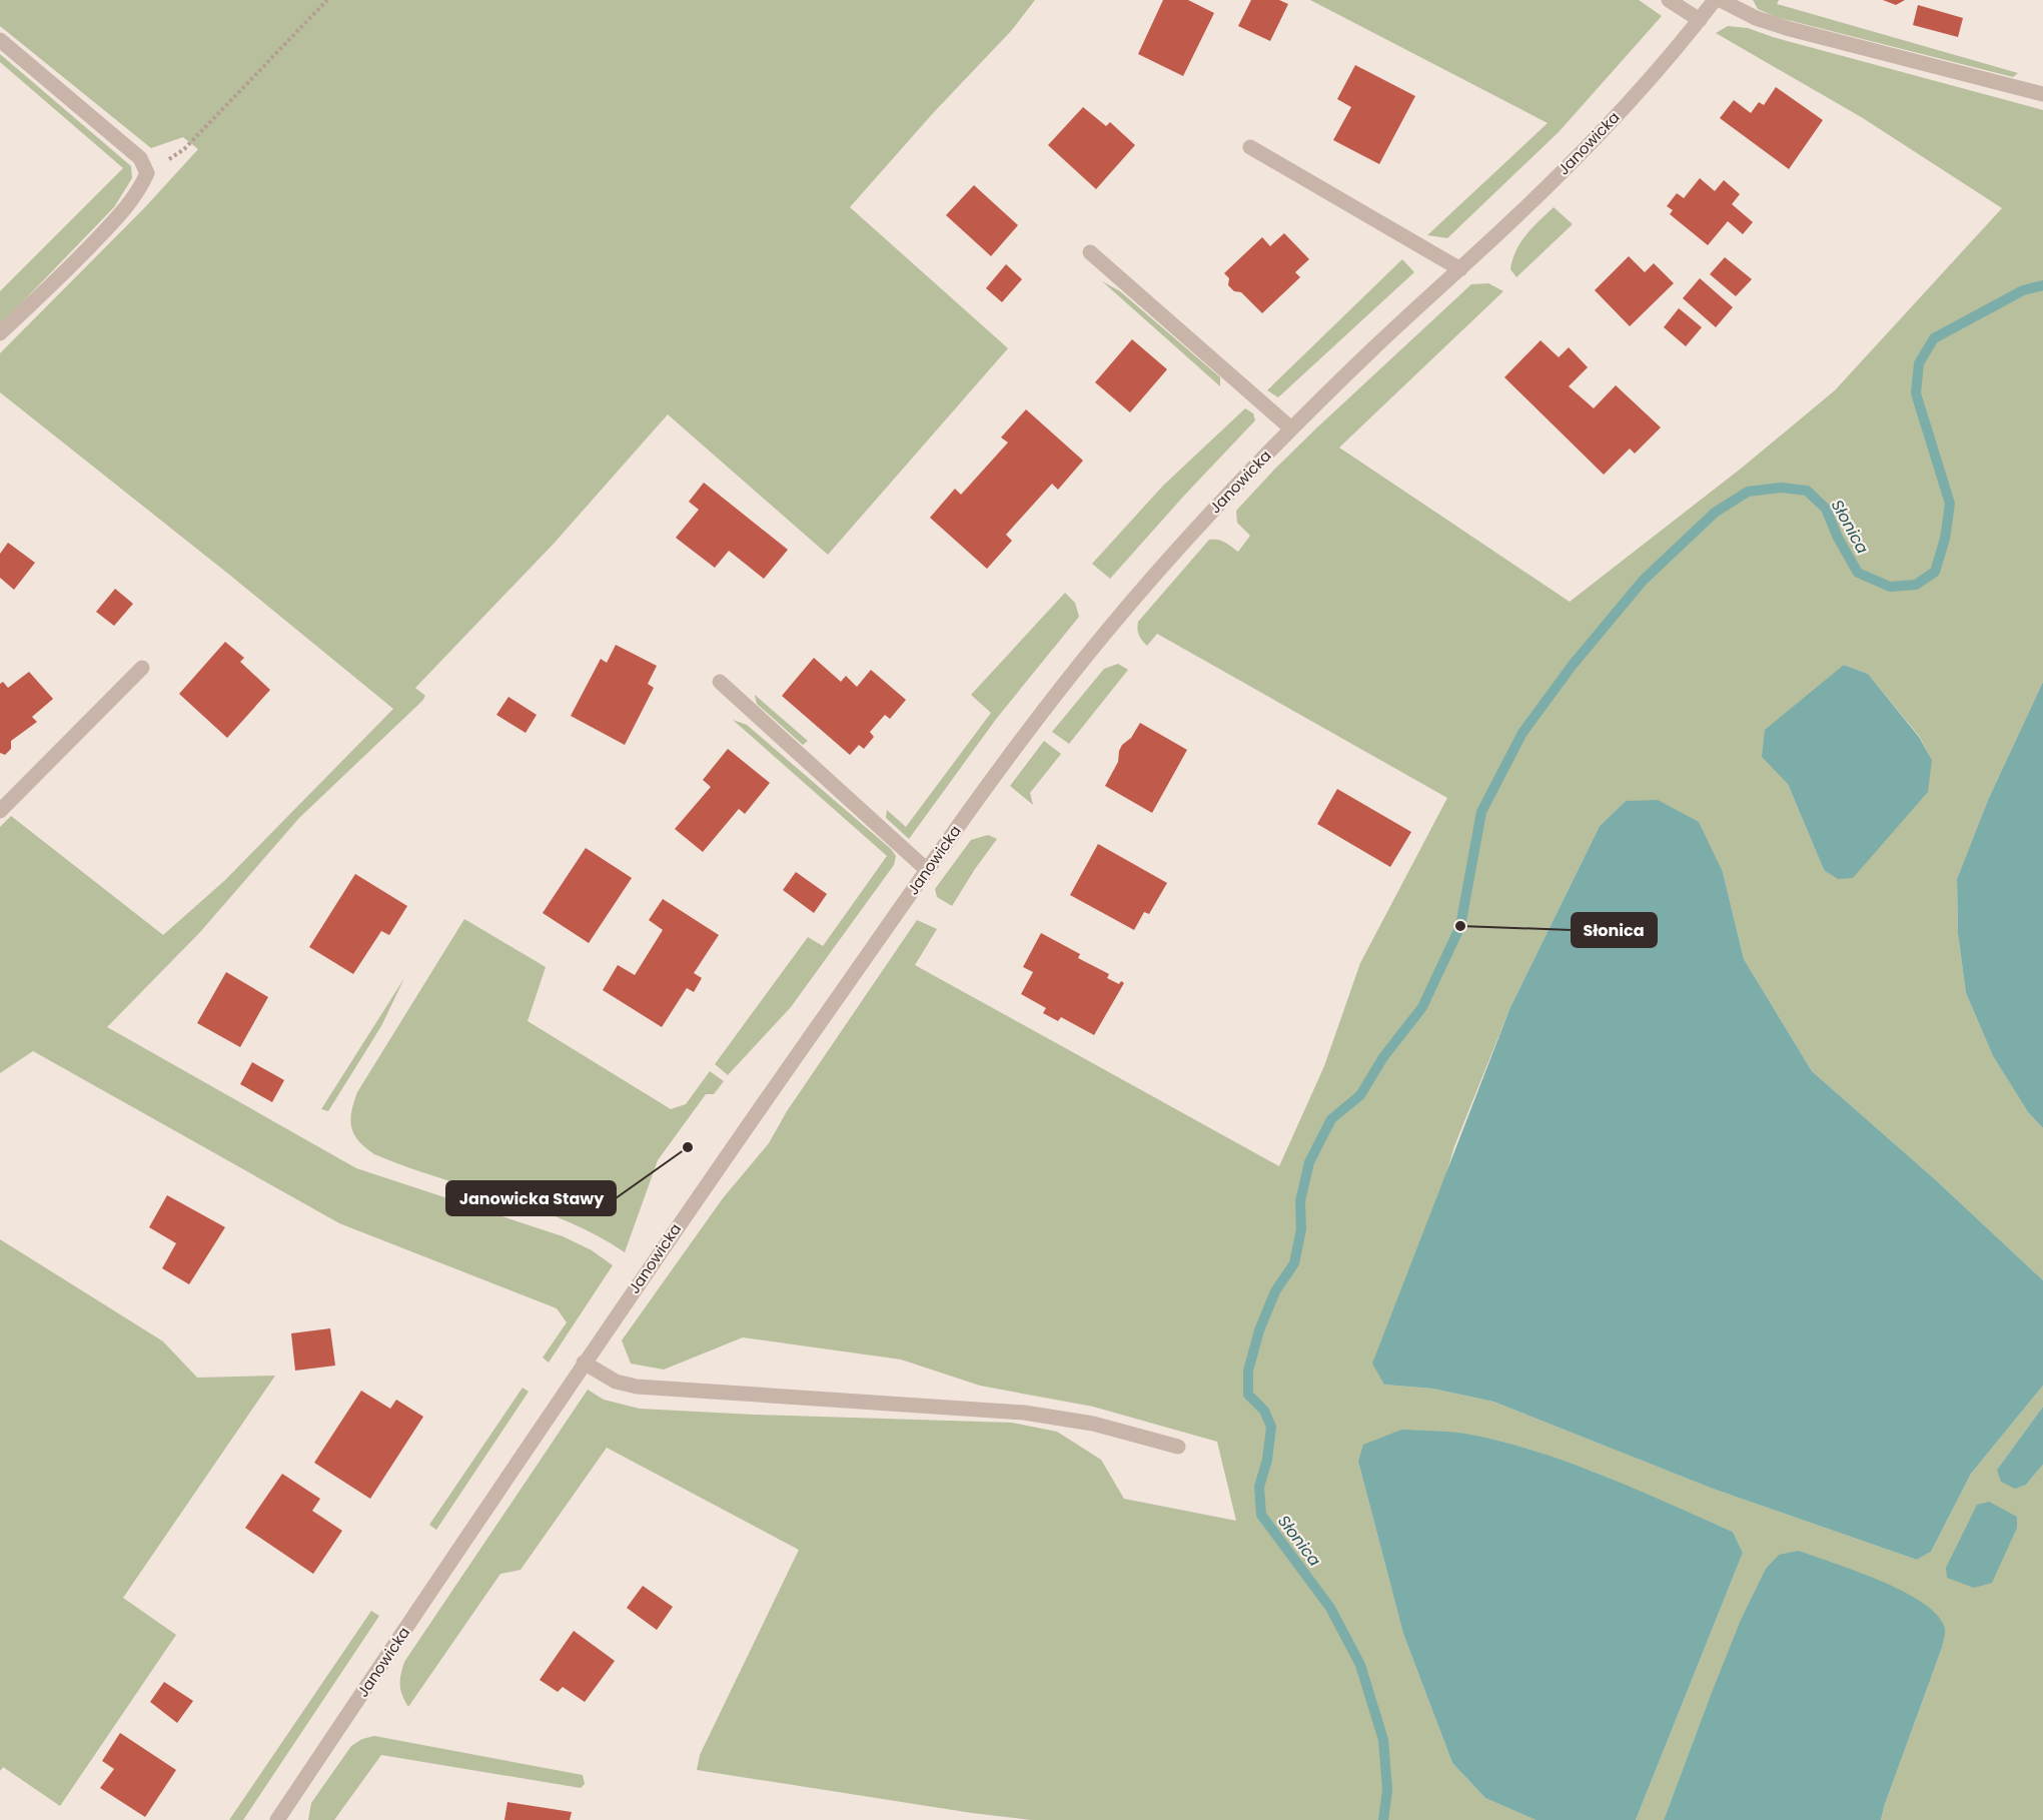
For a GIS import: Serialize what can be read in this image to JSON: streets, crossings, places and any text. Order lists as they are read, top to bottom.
{
  "streets": {
    "street": ["Janowicka"]
  },
  "water": ["Słonica"],
  "places": ["Słonica", "Janowicka Stawy"]
}
